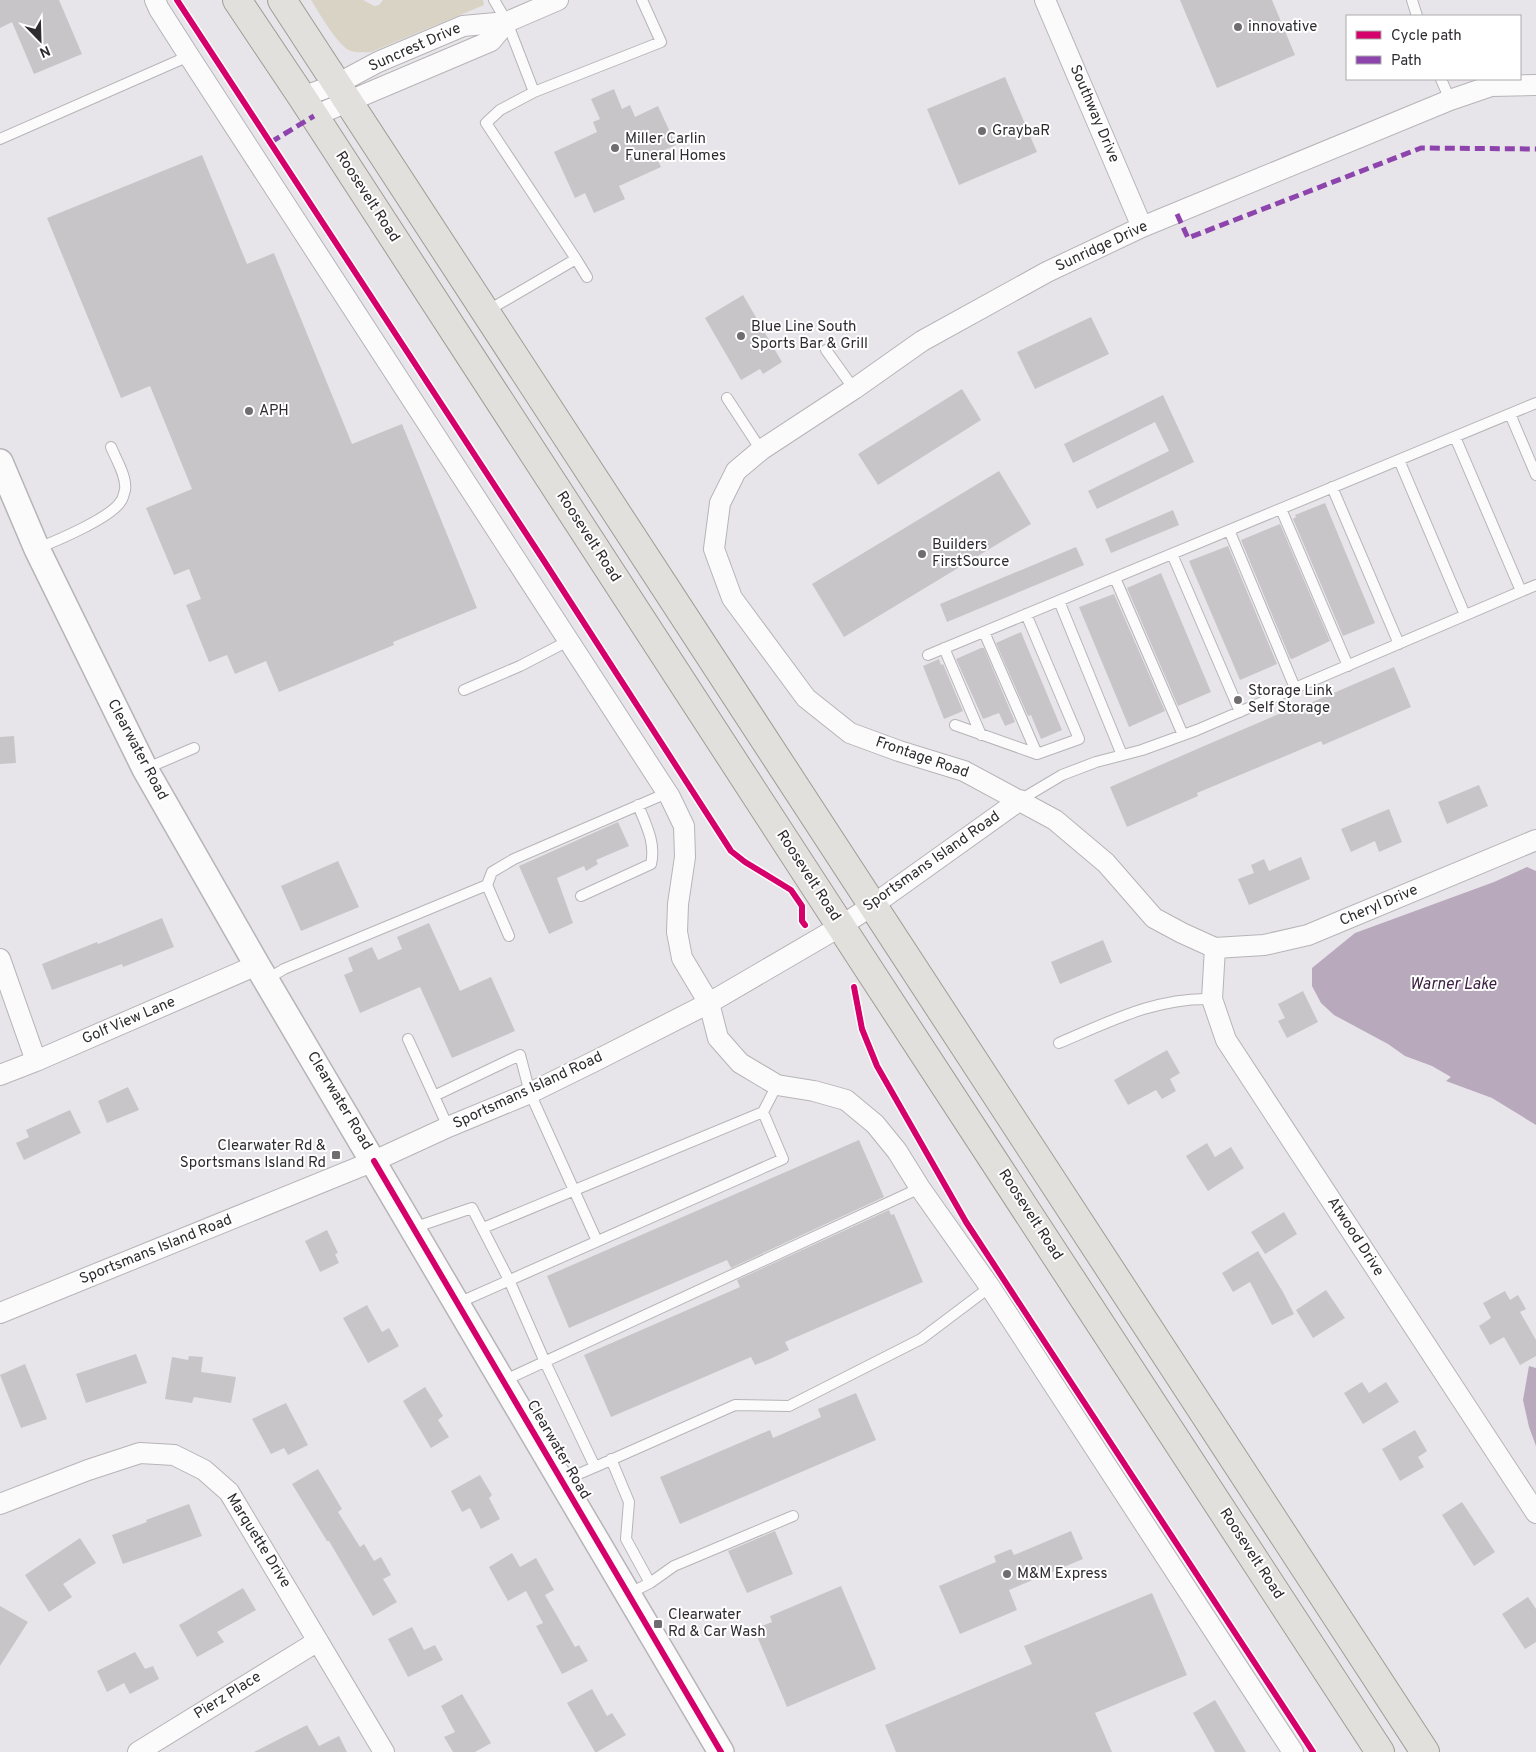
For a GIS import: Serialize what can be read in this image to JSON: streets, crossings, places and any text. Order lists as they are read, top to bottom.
{
  "streets": {
    "main road": ["Roosevelt Road"],
    "street": [
      "Southway Drive",
      "Sunridge Drive",
      "Clearwater Road",
      "Frontage Road",
      "Sportsmans Island Road",
      "Cheryl Drive",
      "Golf View Lane",
      "Atwood Drive",
      "Marquette Drive",
      "Pierz Place"
    ]
  },
  "crossings": [
    ["Southway Drive", "Sunridge Drive"],
    ["Roosevelt Road", "Sportsmans Island Road"],
    ["Sunridge Drive", "Frontage Road"],
    ["Clearwater Road", "Sportsmans Island Road"],
    ["Clearwater Road", "Golf View Lane"],
    ["Frontage Road", "Sportsmans Island Road"],
    ["Frontage Road", "Cheryl Drive"],
    ["Frontage Road", "Atwood Drive"],
    ["Cheryl Drive", "Atwood Drive"],
    ["Marquette Drive", "Pierz Place"]
  ],
  "water": ["Warner Lake"],
  "places": {
    "other": [
      "innovative",
      "GraybaR",
      "Miller Carlin Funeral Homes",
      "Blue Line South Sports Bar & Grill",
      "APH",
      "Builders FirstSource",
      "Storage Link Self Storage",
      "M&M Express"
    ],
    "transit": ["Clearwater Rd & Sportsmans Island Rd", "Clearwater Rd & Car Wash"]
  },
  "legend": ["Cycle path", "Path"],
  "north": "bottom right"
}
